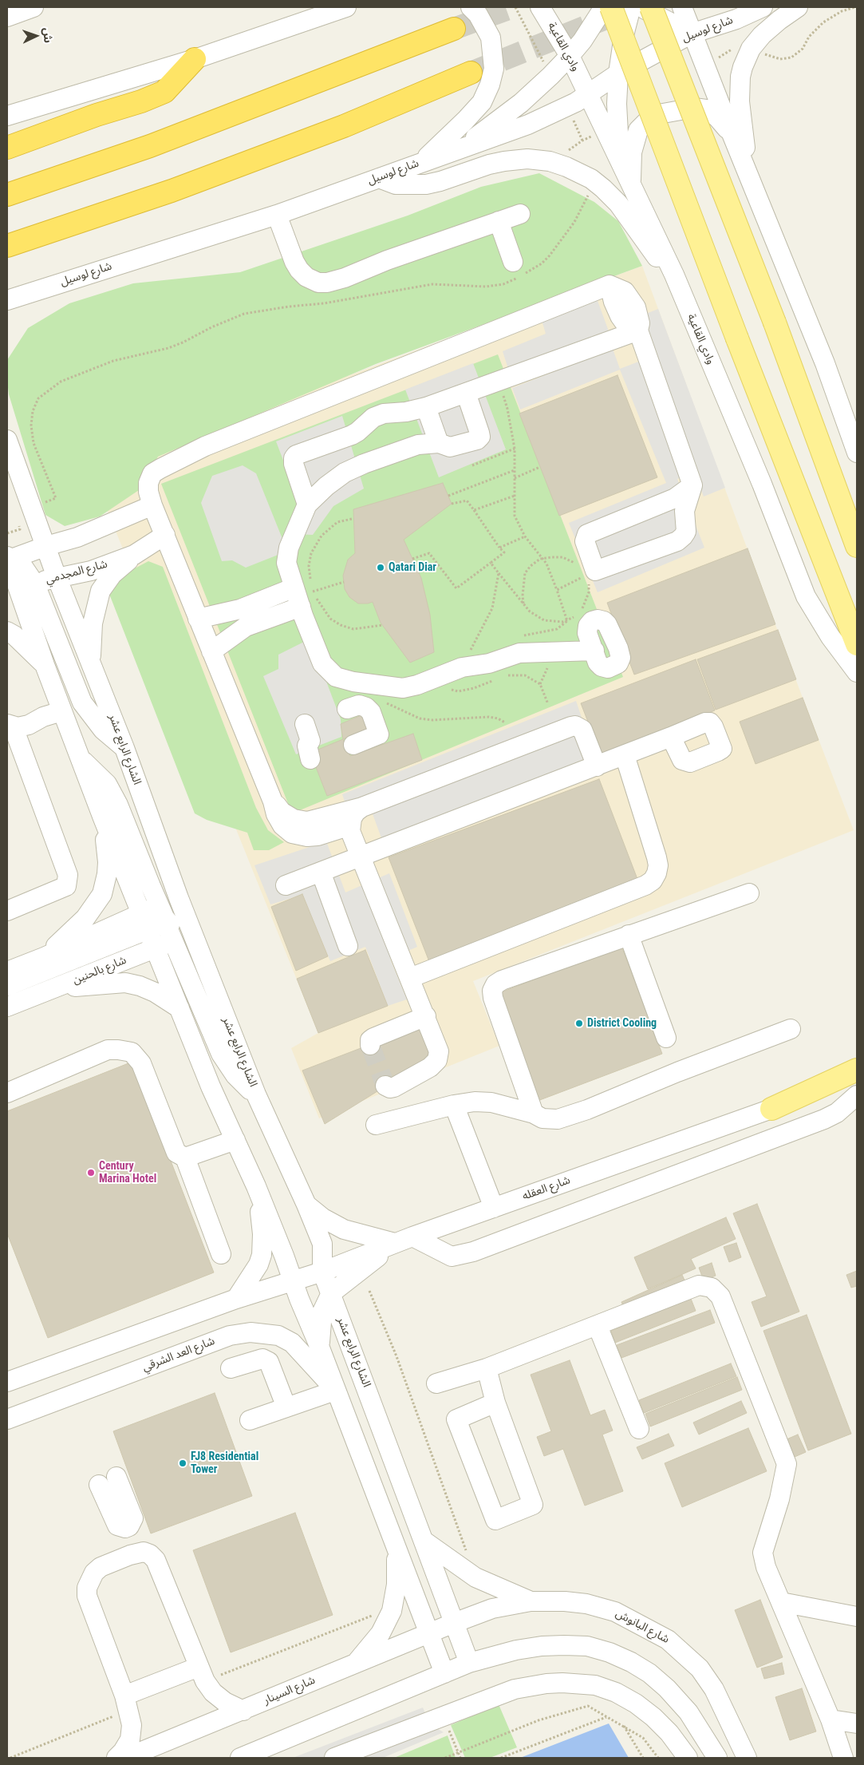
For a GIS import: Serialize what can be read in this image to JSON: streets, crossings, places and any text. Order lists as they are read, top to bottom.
{
  "streets": {
    "street": [
      "شارع لوسيل",
      "وادي القاعية",
      "شارع المجدمي",
      "الشارع الرابع عشر",
      "شارع بالحنين",
      "شارع العقله",
      "شارع العد الشرقي",
      "شارع البانوش",
      "شارع السينار"
    ]
  },
  "crossings": [
    ["شارع لوسيل", "وادي القاعية"],
    ["شارع المجدمي", "الشارع الرابع عشر"],
    ["الشارع الرابع عشر", "شارع بالحنين"],
    ["الشارع الرابع عشر", "شارع العقله"],
    ["الشارع الرابع عشر", "شارع البانوش"],
    ["الشارع الرابع عشر", "شارع السينار"],
    ["شارع البانوش", "شارع السينار"]
  ],
  "places": [
    "Qatari Diar",
    "District Cooling",
    "Century Marina Hotel",
    "FJ8 Residential Tower"
  ],
  "north": "right"
}
